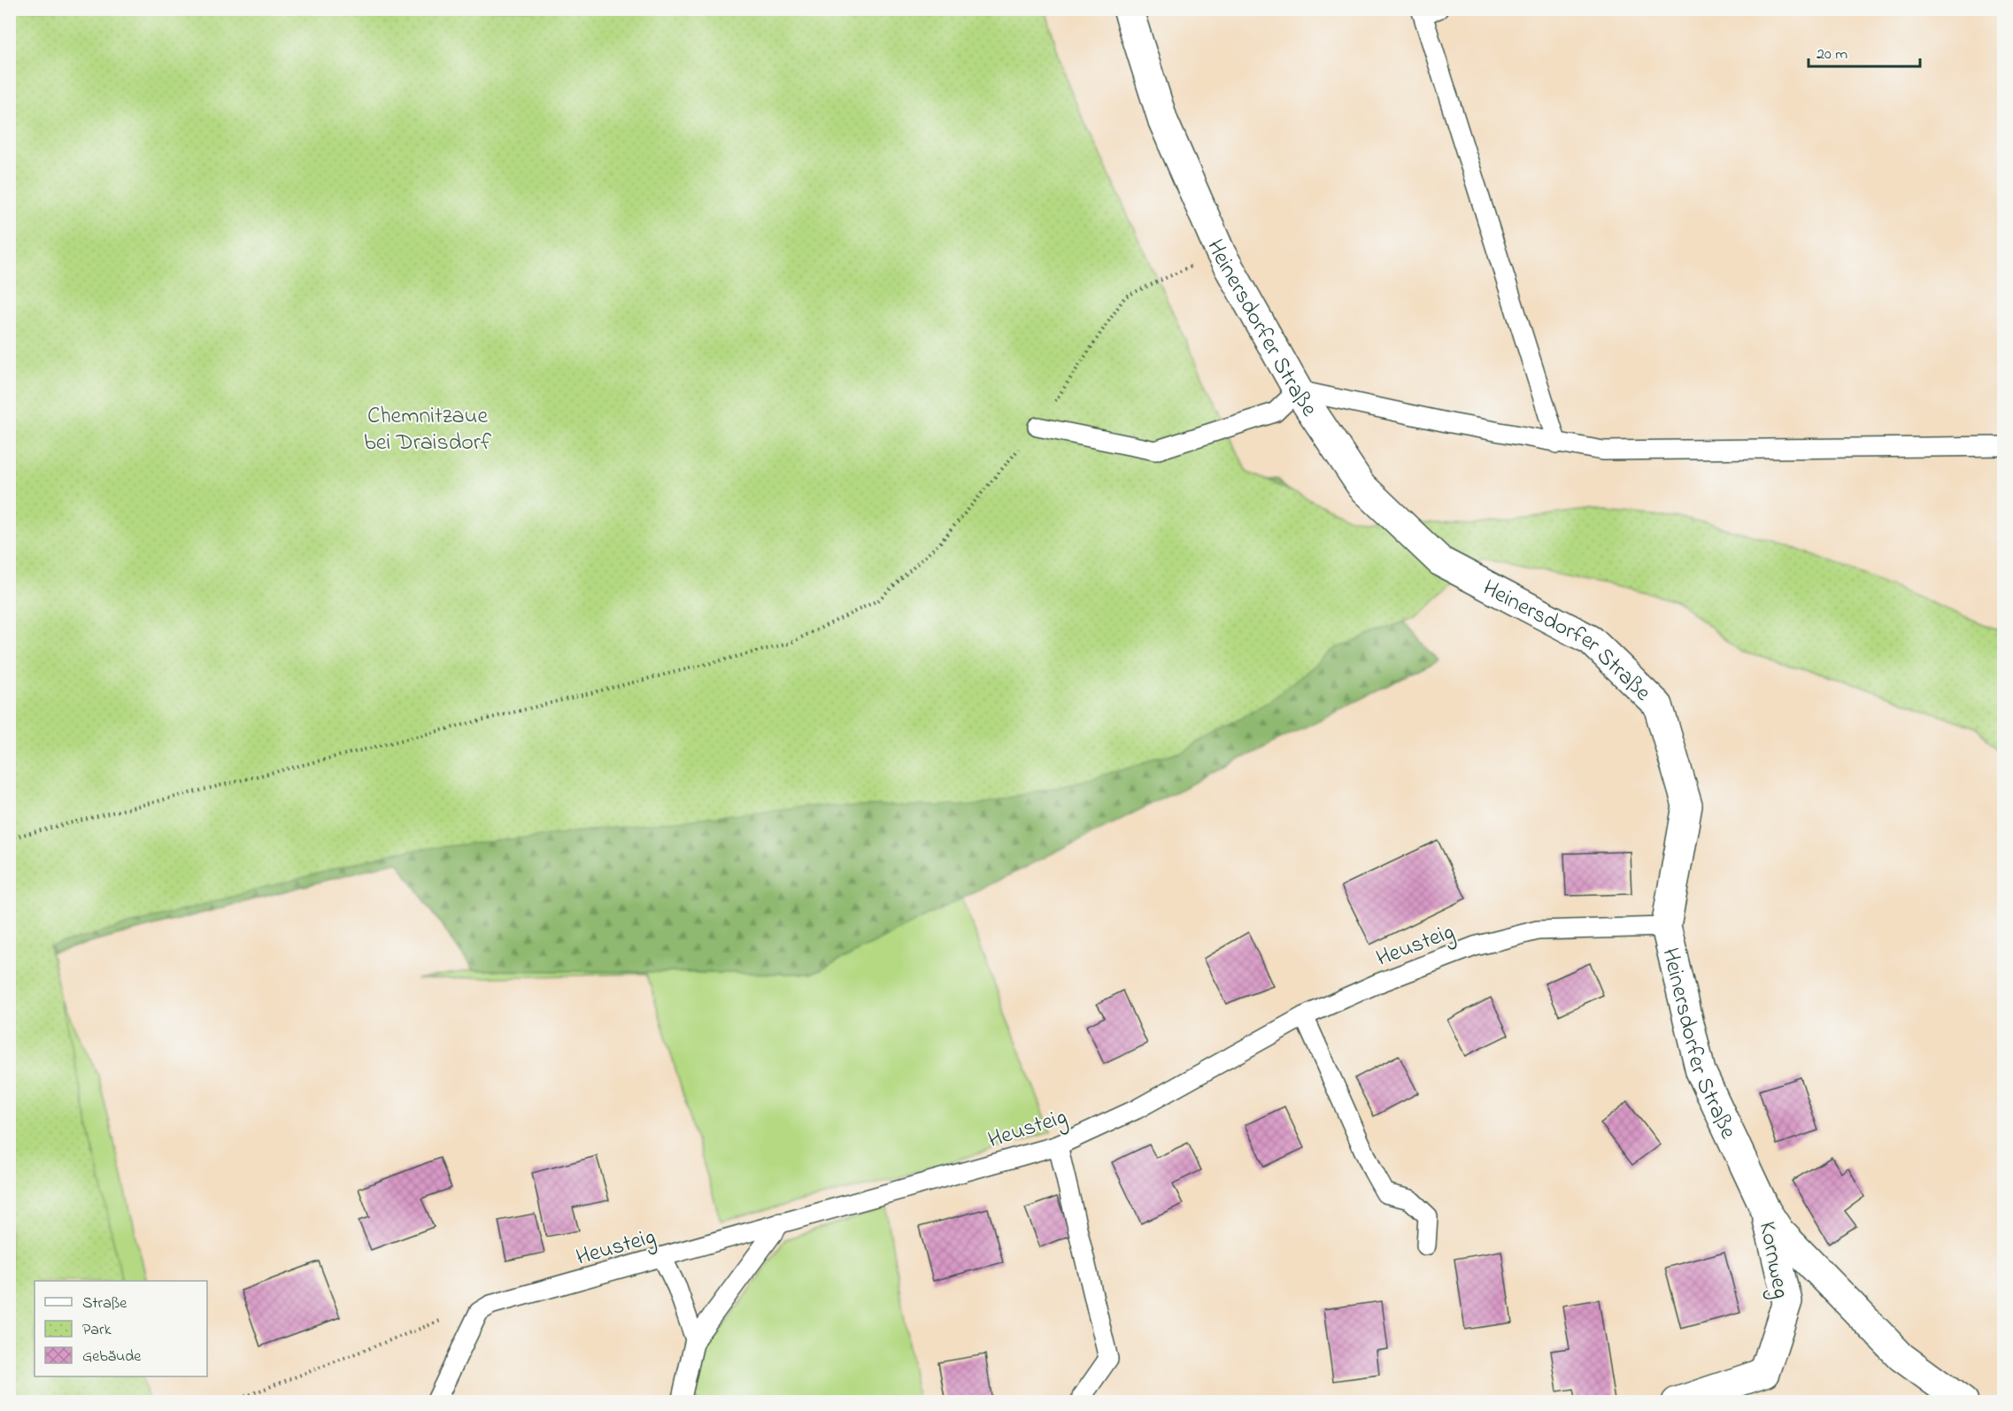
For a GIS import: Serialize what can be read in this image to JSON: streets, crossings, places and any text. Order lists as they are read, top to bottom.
{
  "streets": {
    "street": ["Heinersdorfer Straße", "Kornweg"],
    "lane": ["Heusteig"]
  },
  "crossings": [
    ["Heinersdorfer Straße", "Heusteig"],
    ["Heinersdorfer Straße", "Kornweg"]
  ],
  "parks": ["Chemnitzaue bei Draisdorf"],
  "legend": ["Straße", "Park", "Gebäude"],
  "scale_bar": "20 m"
}
